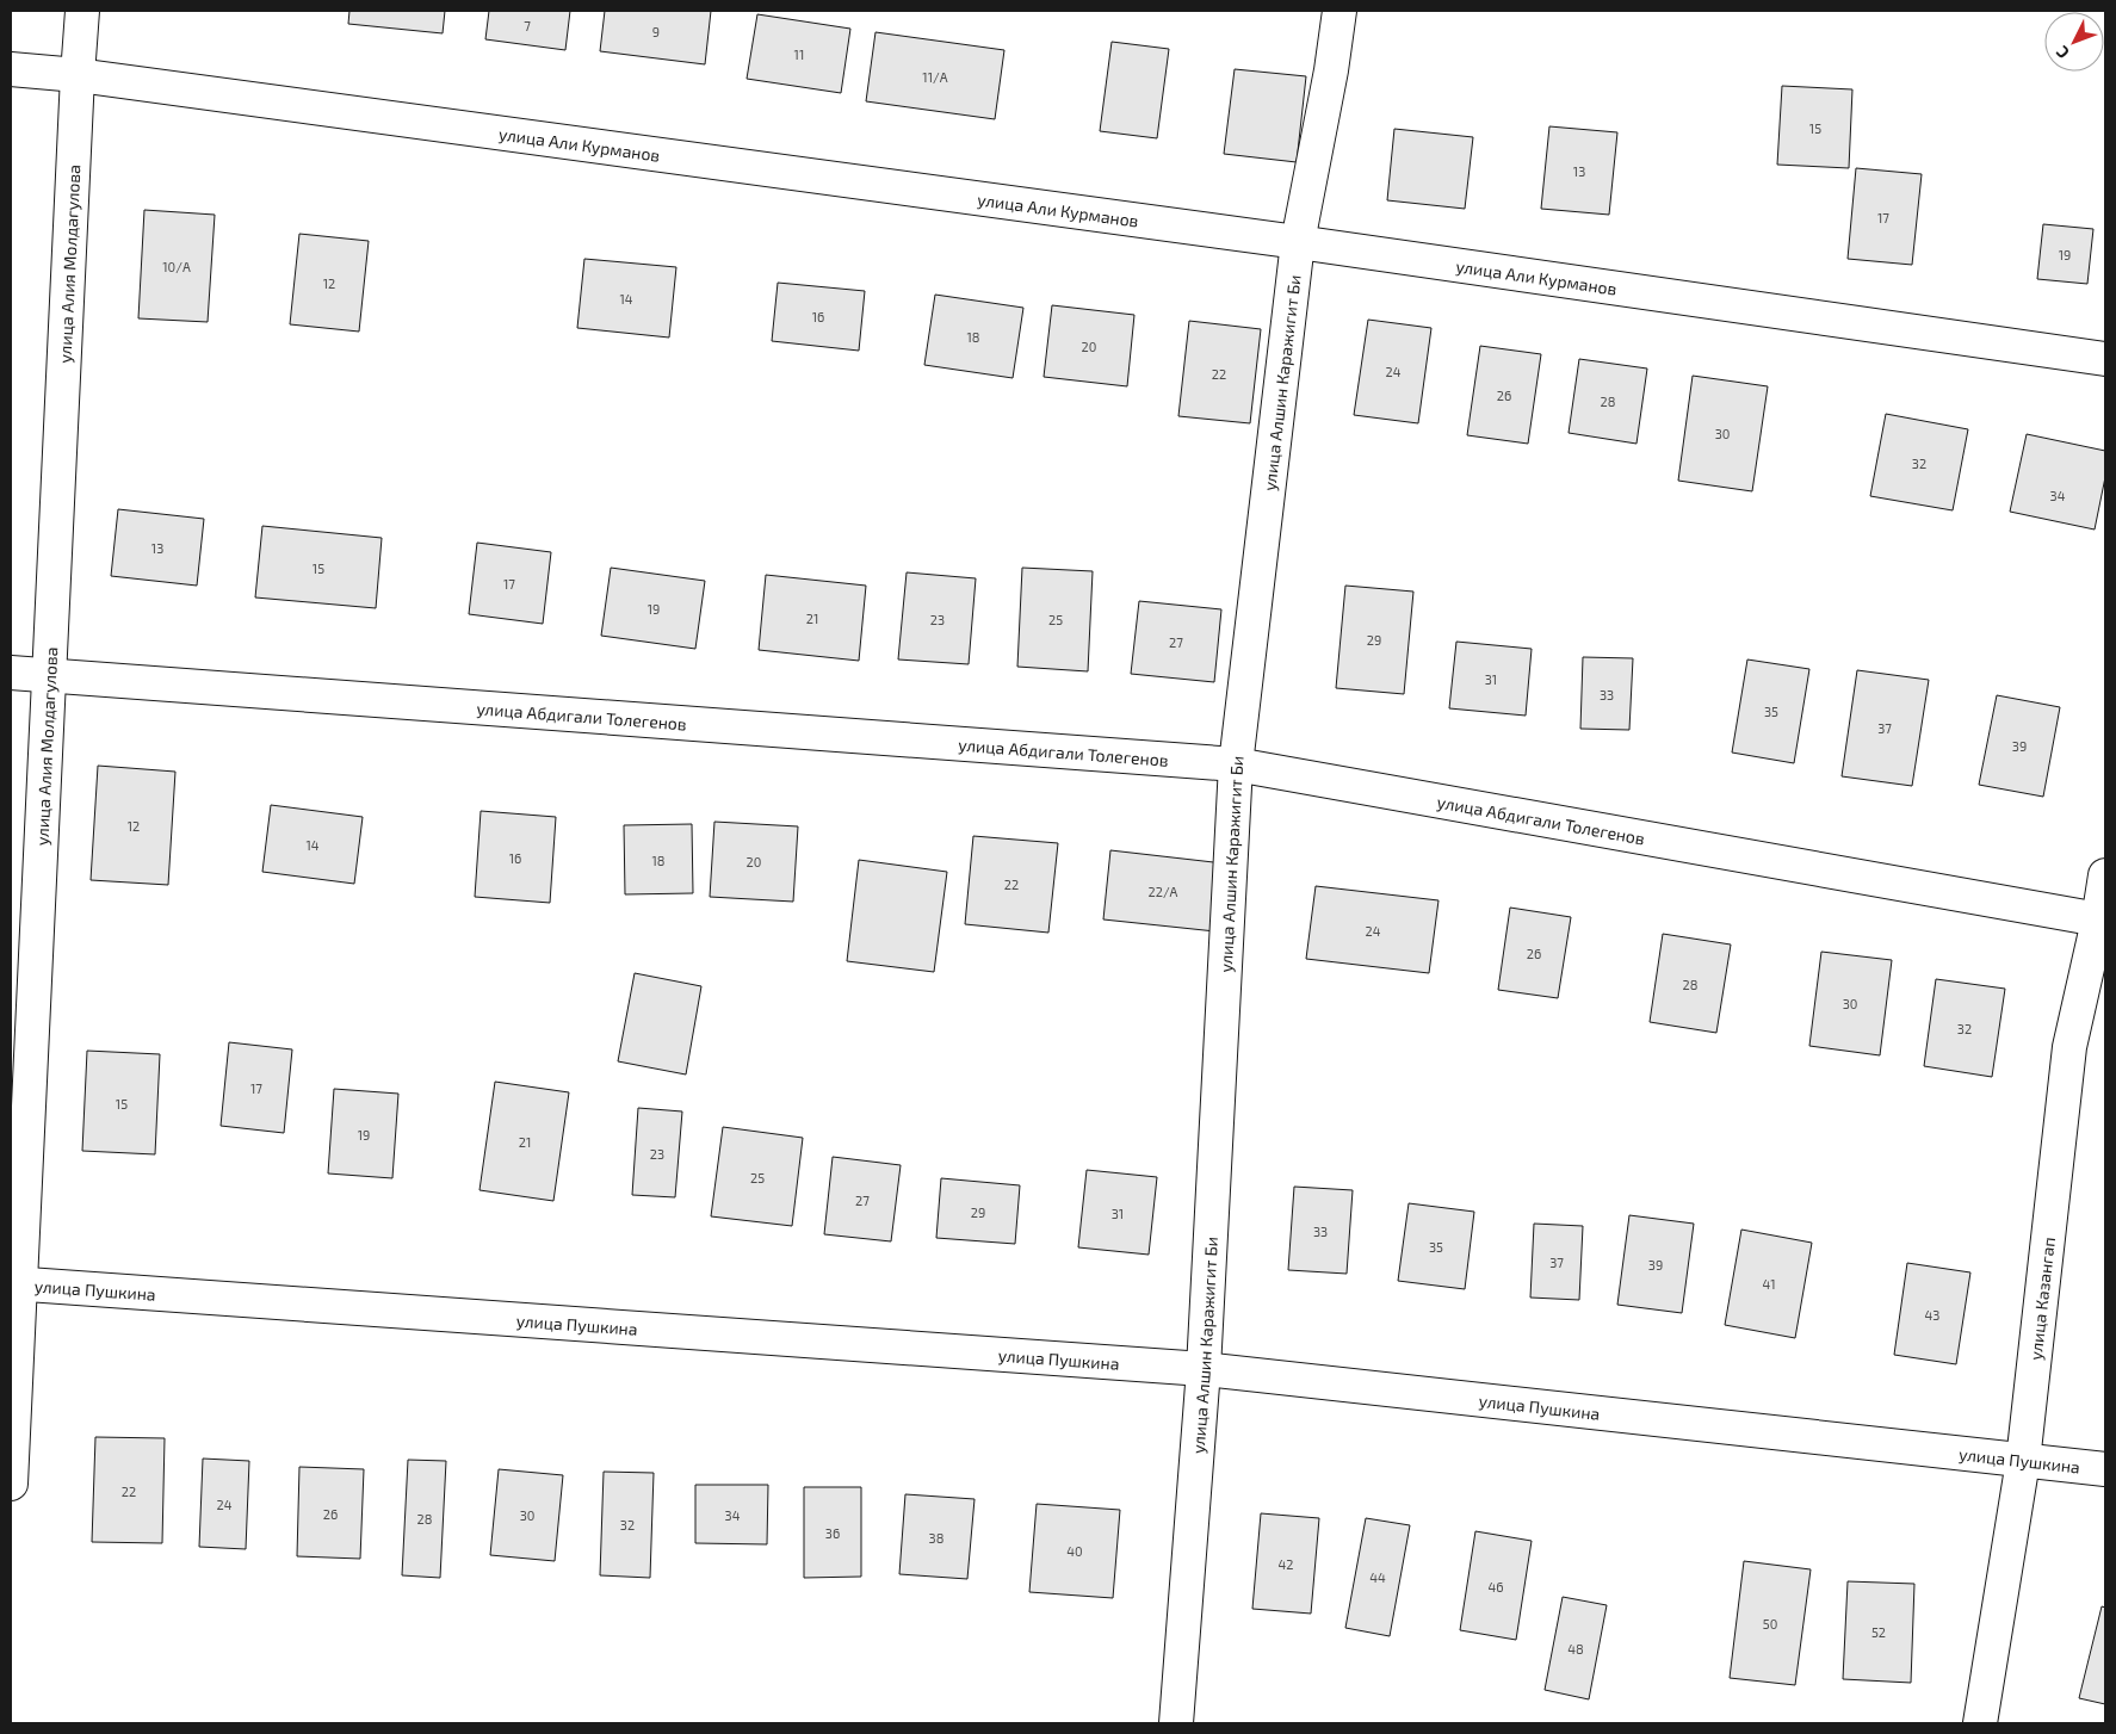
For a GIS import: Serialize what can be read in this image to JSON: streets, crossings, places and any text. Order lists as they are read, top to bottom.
{
  "streets": {
    "street": [
      "улица Али Курманов",
      "улица Алия Молдагулова",
      "улица Алшин Каражигит Би",
      "улица Абдигали Толегенов",
      "улица Пушкина",
      "улица Казангап"
    ]
  },
  "crossings": [
    ["улица Али Курманов", "улица Алия Молдагулова"],
    ["улица Али Курманов", "улица Алшин Каражигит Би"],
    ["улица Алия Молдагулова", "улица Абдигали Толегенов"],
    ["улица Алия Молдагулова", "улица Пушкина"],
    ["улица Алшин Каражигит Би", "улица Абдигали Толегенов"],
    ["улица Алшин Каражигит Би", "улица Пушкина"],
    ["улица Абдигали Толегенов", "улица Казангап"],
    ["улица Пушкина", "улица Казангап"]
  ],
  "house_numbers": [
    "7",
    "9",
    "11",
    "11/А",
    "15",
    "13",
    "17",
    "19",
    "10/А",
    "12",
    "14",
    "16",
    "18",
    "20",
    "24",
    "22",
    "26",
    "28",
    "30",
    "32",
    "34",
    "13",
    "15",
    "17",
    "19",
    "21",
    "23",
    "25",
    "29",
    "27",
    "31",
    "33",
    "35",
    "37",
    "39",
    "12",
    "14",
    "16",
    "18",
    "20",
    "22",
    "22/А",
    "24",
    "26",
    "28",
    "30",
    "32",
    "17",
    "15",
    "19",
    "21",
    "23",
    "25",
    "27",
    "29",
    "31",
    "33",
    "35",
    "37",
    "39",
    "41",
    "43",
    "22",
    "24",
    "26",
    "30",
    "34",
    "28",
    "32",
    "36",
    "38",
    "40",
    "42",
    "44",
    "46",
    "50",
    "52",
    "48"
  ],
  "north": "bottom left"
}
